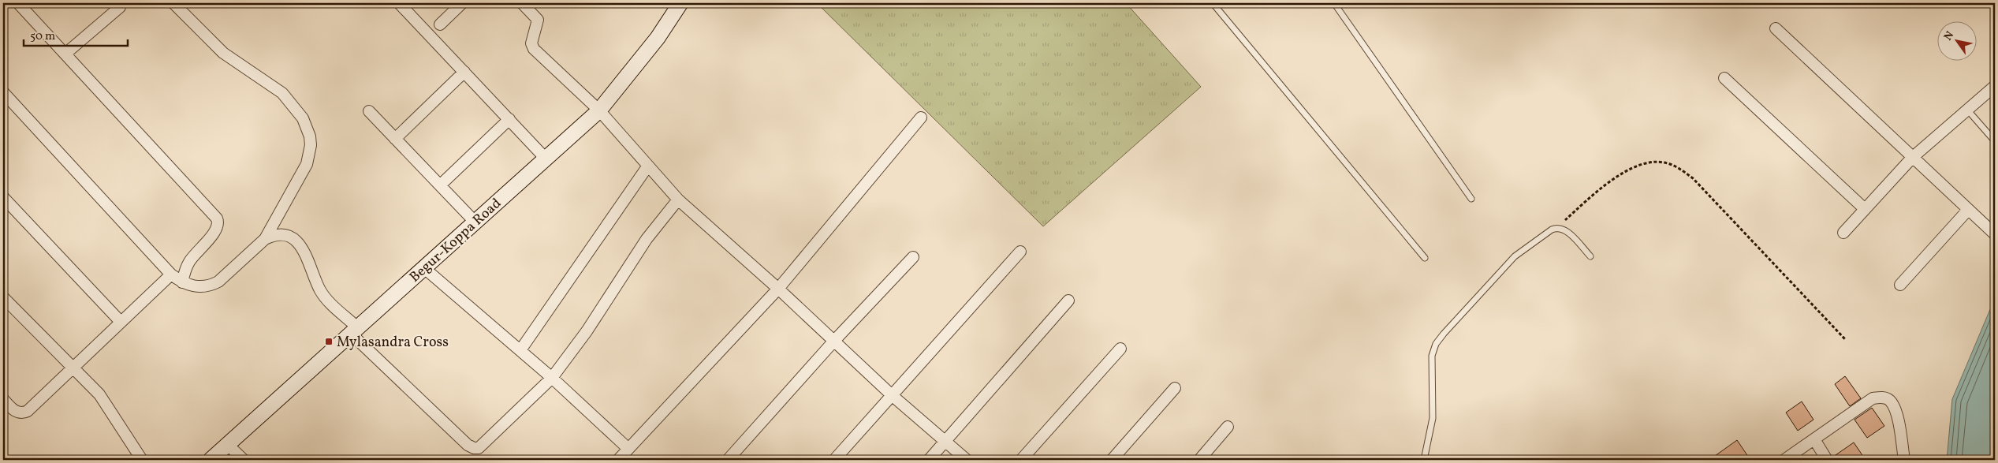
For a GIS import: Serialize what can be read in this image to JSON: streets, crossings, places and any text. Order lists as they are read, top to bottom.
{
  "streets": {
    "main road": ["Begur-Koppa Road"]
  },
  "places": {
    "transit": ["Mylasandra Cross"]
  },
  "scale_bar": "50 m",
  "north": "top left"
}
